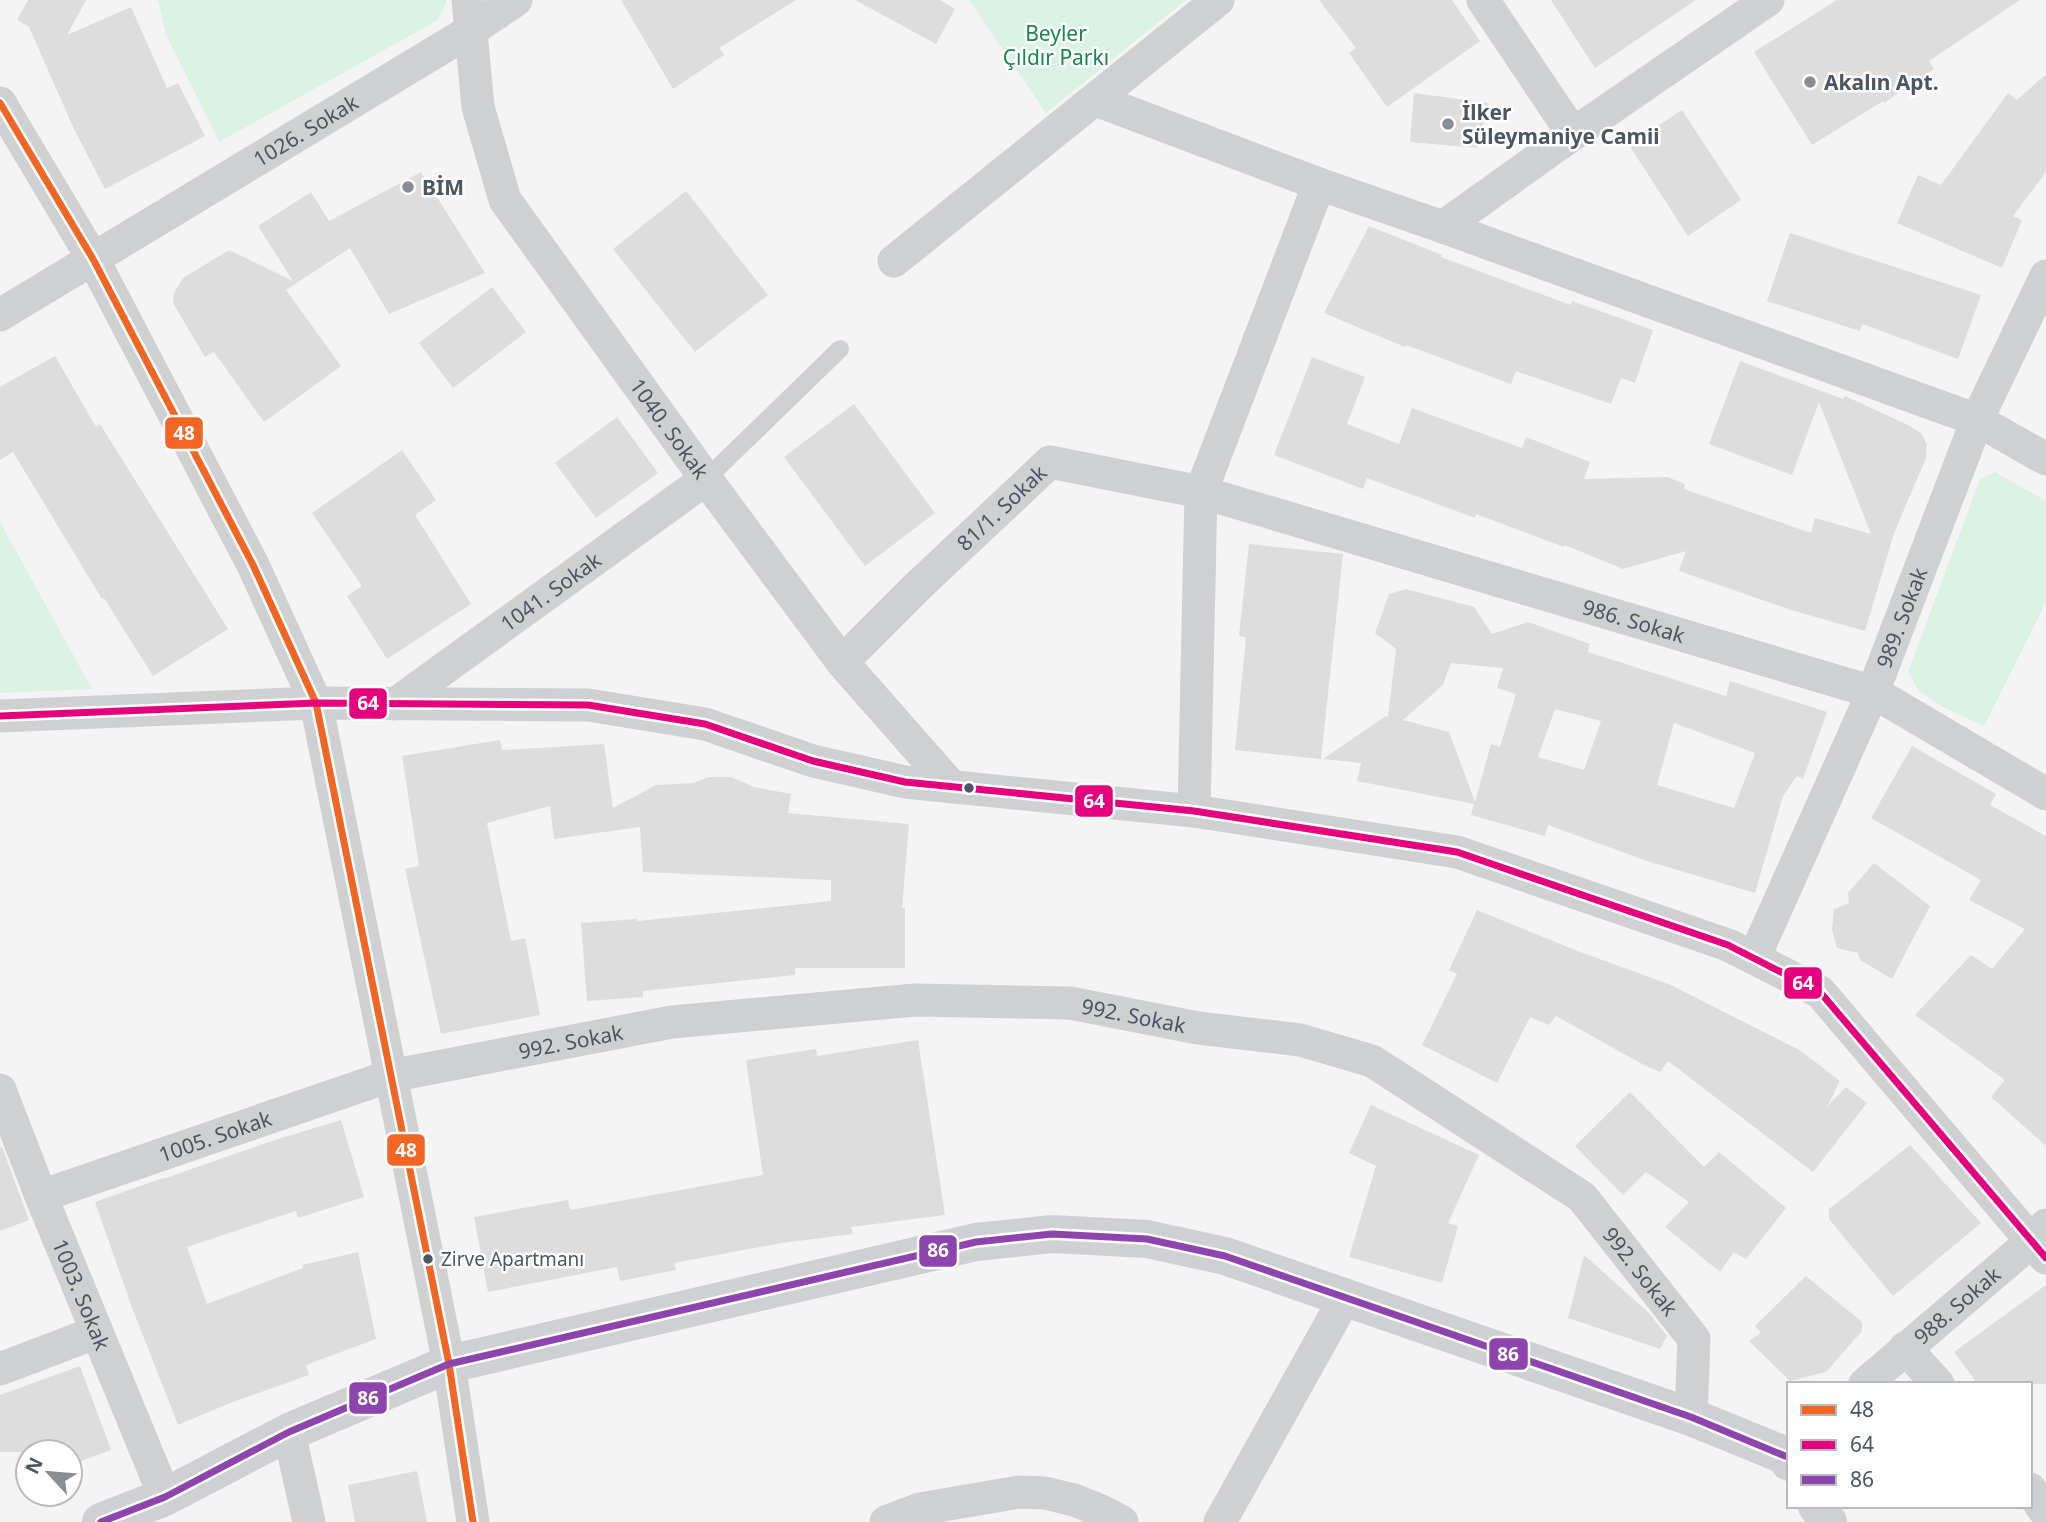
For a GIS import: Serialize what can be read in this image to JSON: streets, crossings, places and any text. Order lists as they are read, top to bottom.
{
  "streets": {
    "street": [
      "1026. Sokak",
      "1040. Sokak",
      "81/1. Sokak",
      "1041. Sokak",
      "989. Sokak",
      "986. Sokak",
      "992. Sokak",
      "1005. Sokak",
      "1003. Sokak",
      "988. Sokak"
    ]
  },
  "crossings": [
    ["1026. Sokak", "1040. Sokak"],
    ["1040. Sokak", "81/1. Sokak"],
    ["1040. Sokak", "1041. Sokak"],
    ["81/1. Sokak", "986. Sokak"],
    ["989. Sokak", "986. Sokak"],
    ["992. Sokak", "1005. Sokak"],
    ["1005. Sokak", "1003. Sokak"]
  ],
  "parks": ["Beyler Çıldır Parkı"],
  "places": [
    "Akalın Apt.",
    "İlker Süleymaniye Camii",
    "BİM",
    "Zirve Apartmanı"
  ],
  "lines": ["transit line 48", "transit line 64", "transit line 86"],
  "legend": ["48", "64", "86"],
  "north": "top left"
}
